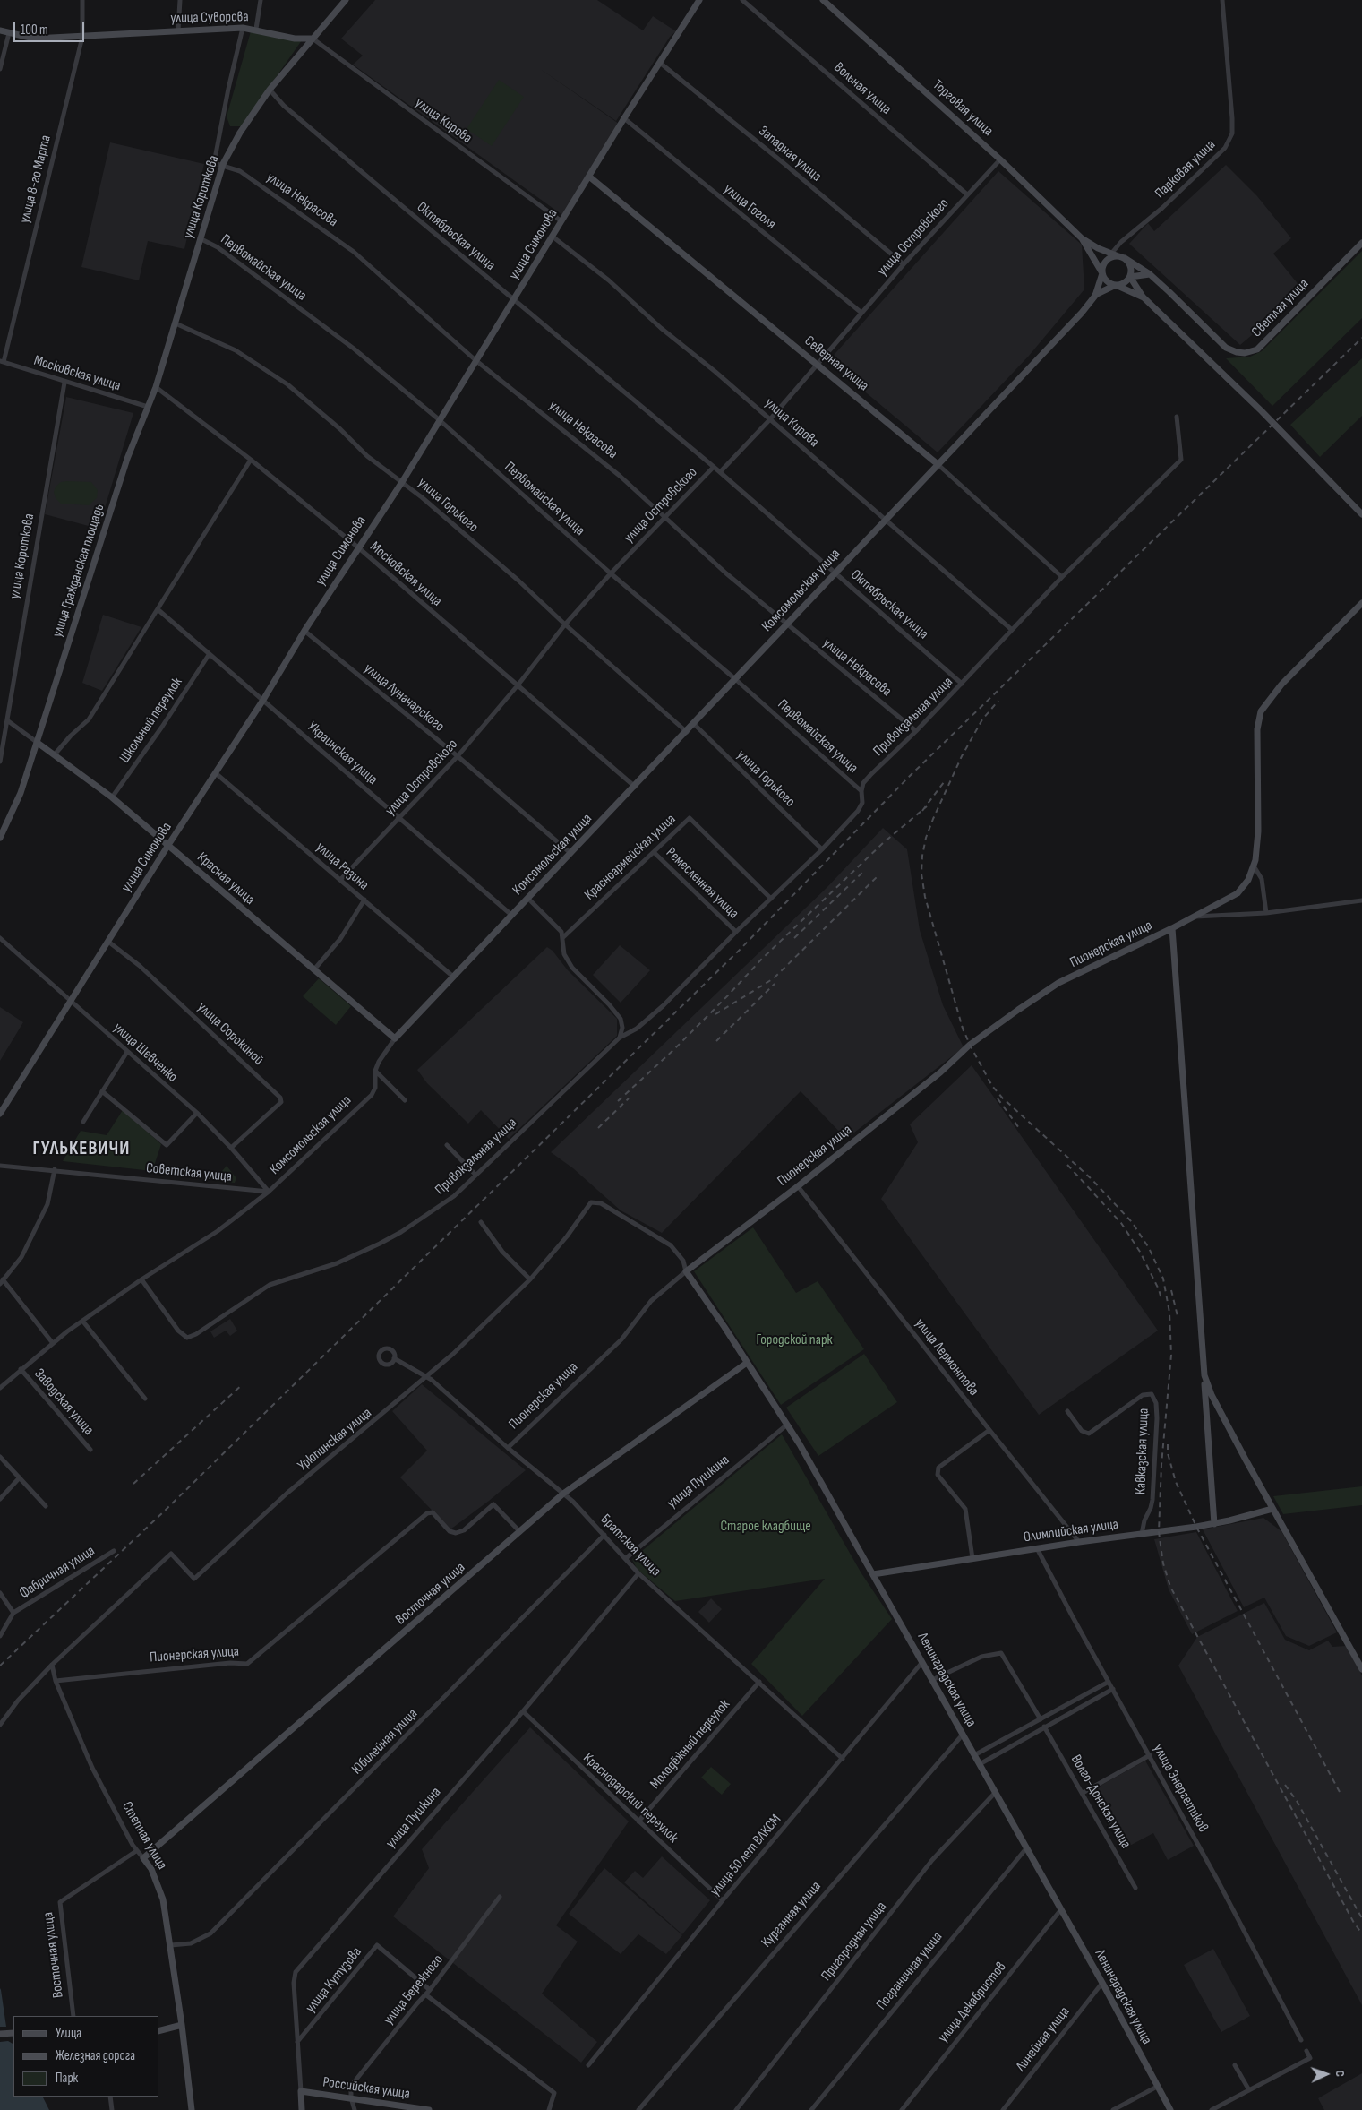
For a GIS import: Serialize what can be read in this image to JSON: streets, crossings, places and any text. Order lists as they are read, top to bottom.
{
  "streets": {
    "street": [
      "улица Суворова",
      "Вольная улица",
      "Торговая улица",
      "улица Кирова",
      "Западная улица",
      "Парковая улица",
      "улица 8-го Марта",
      "улица Короткова",
      "улица Некрасова",
      "улица Гоголя",
      "Октябрьская улица",
      "улица Островского",
      "улица Симонова",
      "Первомайская улица",
      "Светлая улица",
      "Северная улица",
      "Московская улица",
      "улица Горького",
      "улица Гражданская площадь",
      "Комсомольская улица",
      "улица Луначарского",
      "Привокзальная улица",
      "Школьный переулок",
      "Украинская улица",
      "Красноармейская улица",
      "улица Разина",
      "Красная улица",
      "Ремесленная улица",
      "Пионерская улица",
      "улица Сорокиной",
      "улица Шевченко",
      "Советская улица",
      "улица Лермонтова",
      "Заводская улица",
      "Урюпинская улица",
      "Кавказская улица",
      "улица Пушкина",
      "Олимпийская улица",
      "Братская улица",
      "Фабричная улица",
      "Восточная улица",
      "Ленинградская улица",
      "Юбилейная улица",
      "Молодёжный переулок",
      "улица Энергетиков",
      "Краснодарский переулок",
      "Волго-Донская улица",
      "Степная улица",
      "улица 50 лет ВЛКСМ",
      "Курганная улица",
      "Пригородная улица",
      "Пограничная улица",
      "улица Кутузова",
      "улица Бережного",
      "улица Декабристов",
      "Линейная улица",
      "Российская улица"
    ]
  },
  "crossings": [
    ["улица Суворова", "улица Кирова"],
    ["улица Суворова", "улица 8-го Марта"],
    ["улица Суворова", "улица Короткова"],
    ["Вольная улица", "улица Островского"],
    ["Торговая улица", "Парковая улица"],
    ["Торговая улица", "улица Островского"],
    ["Торговая улица", "Светлая улица"],
    ["Торговая улица", "Комсомольская улица"],
    ["улица Кирова", "улица Короткова"],
    ["улица Кирова", "улица Островского"],
    ["улица Кирова", "улица Симонова"],
    ["улица Кирова", "Комсомольская улица"],
    ["улица Кирова", "Привокзальная улица"],
    ["Западная улица", "улица Островского"],
    ["Западная улица", "улица Симонова"],
    ["улица 8-го Марта", "Московская улица"],
    ["улица Короткова", "улица Некрасова"],
    ["улица Короткова", "Октябрьская улица"],
    ["улица Короткова", "Первомайская улица"],
    ["улица Короткова", "Московская улица"],
    ["улица Короткова", "улица Горького"],
    ["улица Короткова", "улица Гражданская площадь"],
    ["улица Некрасова", "улица Островского"],
    ["улица Некрасова", "улица Симонова"],
    ["улица Некрасова", "Комсомольская улица"],
    ["улица Некрасова", "Привокзальная улица"],
    ["улица Гоголя", "улица Островского"],
    ["улица Гоголя", "улица Симонова"],
    ["Октябрьская улица", "улица Островского"],
    ["Октябрьская улица", "улица Симонова"],
    ["Октябрьская улица", "Комсомольская улица"],
    ["Октябрьская улица", "Привокзальная улица"],
    ["улица Островского", "Первомайская улица"],
    ["улица Островского", "Северная улица"],
    ["улица Островского", "Московская улица"],
    ["улица Островского", "улица Горького"],
    ["улица Островского", "улица Луначарского"],
    ["улица Островского", "Украинская улица"],
    ["улица Островского", "улица Разина"],
    ["улица Симонова", "Первомайская улица"],
    ["улица Симонова", "Северная улица"],
    ["улица Симонова", "Московская улица"],
    ["улица Симонова", "улица Горького"],
    ["улица Симонова", "улица Луначарского"],
    ["улица Симонова", "Украинская улица"],
    ["улица Симонова", "улица Разина"],
    ["улица Симонова", "Красная улица"],
    ["улица Симонова", "улица Сорокиной"],
    ["улица Симонова", "улица Шевченко"],
    ["Первомайская улица", "Комсомольская улица"],
    ["Первомайская улица", "Привокзальная улица"],
    ["Светлая улица", "Комсомольская улица"],
    ["Северная улица", "Комсомольская улица"],
    ["Северная улица", "Привокзальная улица"],
    ["Московская улица", "улица Гражданская площадь"],
    ["Московская улица", "Комсомольская улица"],
    ["улица Горького", "Комсомольская улица"],
    ["улица Горького", "Привокзальная улица"],
    ["улица Гражданская площадь", "Красная улица"],
    ["Комсомольская улица", "улица Луначарского"],
    ["Комсомольская улица", "Привокзальная улица"],
    ["Комсомольская улица", "Украинская улица"],
    ["Комсомольская улица", "улица Разина"],
    ["Комсомольская улица", "Красная улица"],
    ["Комсомольская улица", "улица Шевченко"],
    ["Комсомольская улица", "Советская улица"],
    ["Комсомольская улица", "Заводская улица"],
    ["Привокзальная улица", "Красноармейская улица"],
    ["Привокзальная улица", "Ремесленная улица"],
    ["Школьный переулок", "Украинская улица"],
    ["Школьный переулок", "Красная улица"],
    ["Красноармейская улица", "Ремесленная улица"],
    ["Пионерская улица", "улица Лермонтова"],
    ["Пионерская улица", "Урюпинская улица"],
    ["Пионерская улица", "Братская улица"],
    ["Пионерская улица", "Восточная улица"],
    ["Пионерская улица", "Ленинградская улица"],
    ["Пионерская улица", "Степная улица"],
    ["улица Сорокиной", "улица Шевченко"],
    ["улица Шевченко", "Советская улица"],
    ["улица Лермонтова", "Олимпийская улица"],
    ["Урюпинская улица", "Братская улица"],
    ["Урюпинская улица", "Ленинградская улица"],
    ["Урюпинская улица", "Степная улица"],
    ["Кавказская улица", "Олимпийская улица"],
    ["улица Пушкина", "Братская улица"],
    ["улица Пушкина", "Ленинградская улица"],
    ["улица Пушкина", "Краснодарский переулок"],
    ["улица Пушкина", "улица Кутузова"],
    ["улица Пушкина", "Российская улица"],
    ["Олимпийская улица", "Ленинградская улица"],
    ["Олимпийская улица", "улица Энергетиков"],
    ["Братская улица", "Восточная улица"],
    ["Братская улица", "Юбилейная улица"],
    ["Братская улица", "Молодёжный переулок"],
    ["Братская улица", "улица 50 лет ВЛКСМ"],
    ["Восточная улица", "Ленинградская улица"],
    ["Восточная улица", "Степная улица"],
    ["Ленинградская улица", "улица 50 лет ВЛКСМ"],
    ["Ленинградская улица", "Курганная улица"],
    ["Ленинградская улица", "Пригородная улица"],
    ["Ленинградская улица", "Пограничная улица"],
    ["Ленинградская улица", "улица Декабристов"],
    ["Ленинградская улица", "Линейная улица"],
    ["Юбилейная улица", "Степная улица"],
    ["Молодёжный переулок", "Краснодарский переулок"],
    ["Краснодарский переулок", "улица 50 лет ВЛКСМ"],
    ["улица Кутузова", "улица Бережного"],
    ["улица Бережного", "Российская улица"]
  ],
  "districts": ["ГУЛЬКЕВИЧИ"],
  "parks": ["Городской парк", "Старое кладбище"],
  "legend": ["Улица", "Железная дорога", "Парк"],
  "scale_bar": "100 m",
  "north": "right"
}
